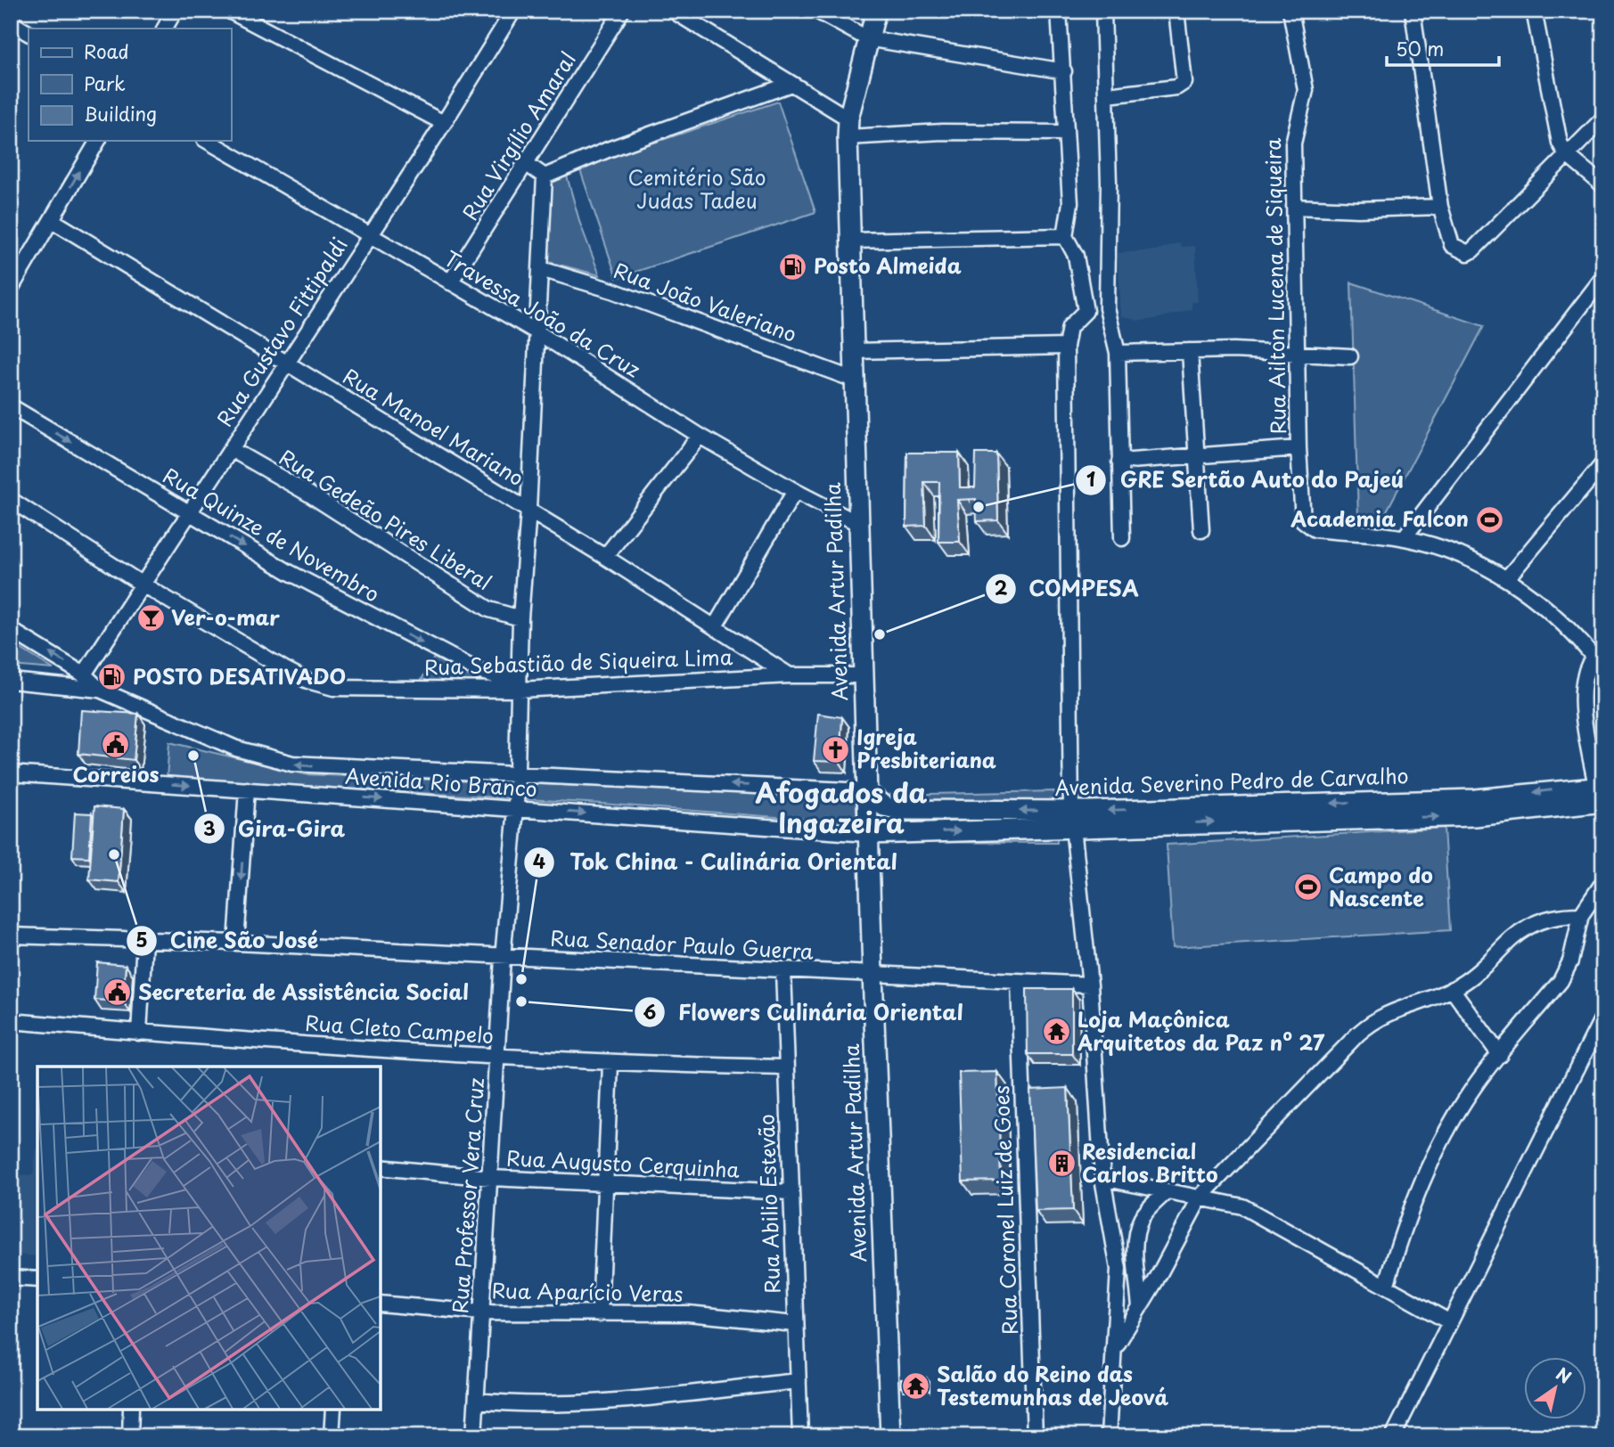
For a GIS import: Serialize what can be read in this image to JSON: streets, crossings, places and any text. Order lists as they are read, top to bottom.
{
  "streets": {
    "main road": ["Avenida Artur Padilha", "Avenida Severino Pedro de Carvalho"],
    "street": [
      "Rua Virgílio Amaral",
      "Rua Ailton Lucena de Siqueira",
      "Rua João Valeriano",
      "Travessa João da Cruz",
      "Rua Gustavo Fittipaldi",
      "Rua Manoel Mariano",
      "Rua Gedeão Pires Liberal",
      "Rua Quinze de Novembro",
      "Rua Sebastião de Siqueira Lima",
      "Avenida Rio Branco",
      "Rua Senador Paulo Guerra",
      "Rua Cleto Campelo",
      "Rua Augusto Cerquinha",
      "Rua Professor Vera Cruz",
      "Rua Abilio Estevão",
      "Rua Coronel Luiz de Goes",
      "Rua Aparício Veras"
    ]
  },
  "crossings": [
    ["Rua Virgílio Amaral", "Travessa João da Cruz"],
    ["Rua João Valeriano", "Avenida Artur Padilha"],
    ["Rua João Valeriano", "Rua Professor Vera Cruz"],
    ["Travessa João da Cruz", "Rua Gustavo Fittipaldi"],
    ["Travessa João da Cruz", "Avenida Artur Padilha"],
    ["Travessa João da Cruz", "Rua Professor Vera Cruz"],
    ["Rua Gustavo Fittipaldi", "Rua Manoel Mariano"],
    ["Rua Gustavo Fittipaldi", "Rua Gedeão Pires Liberal"],
    ["Rua Gustavo Fittipaldi", "Rua Quinze de Novembro"],
    ["Rua Gustavo Fittipaldi", "Rua Sebastião de Siqueira Lima"],
    ["Rua Manoel Mariano", "Rua Sebastião de Siqueira Lima"],
    ["Rua Manoel Mariano", "Rua Professor Vera Cruz"],
    ["Rua Gedeão Pires Liberal", "Rua Professor Vera Cruz"],
    ["Rua Quinze de Novembro", "Rua Sebastião de Siqueira Lima"],
    ["Rua Quinze de Novembro", "Rua Professor Vera Cruz"],
    ["Avenida Artur Padilha", "Rua Sebastião de Siqueira Lima"],
    ["Avenida Artur Padilha", "Avenida Severino Pedro de Carvalho"],
    ["Avenida Artur Padilha", "Avenida Rio Branco"],
    ["Avenida Artur Padilha", "Rua Senador Paulo Guerra"],
    ["Rua Sebastião de Siqueira Lima", "Rua Professor Vera Cruz"],
    ["Avenida Severino Pedro de Carvalho", "Avenida Rio Branco"],
    ["Avenida Rio Branco", "Rua Professor Vera Cruz"],
    ["Rua Senador Paulo Guerra", "Rua Professor Vera Cruz"],
    ["Rua Senador Paulo Guerra", "Rua Abilio Estevão"],
    ["Rua Senador Paulo Guerra", "Rua Coronel Luiz de Goes"],
    ["Rua Cleto Campelo", "Rua Professor Vera Cruz"],
    ["Rua Cleto Campelo", "Rua Abilio Estevão"],
    ["Rua Augusto Cerquinha", "Rua Professor Vera Cruz"],
    ["Rua Augusto Cerquinha", "Rua Abilio Estevão"],
    ["Rua Professor Vera Cruz", "Rua Aparício Veras"],
    ["Rua Abilio Estevão", "Rua Aparício Veras"]
  ],
  "one_way": ["Rua Quinze de Novembro"],
  "districts": ["Afogados da Ingazeira"],
  "parks": ["Cemitério São Judas Tadeu"],
  "places": {
    "fuel station": ["Posto Almeida", "POSTO DESATIVADO"],
    "other": [
      "GRE Sertão Auto do Pajeú",
      "COMPESA",
      "Gira-Gira",
      "Cine São José",
      "Tok China - Culinária Oriental",
      "Flowers Culinária Oriental"
    ],
    "sports": ["Academia Falcon", "Campo do Nascente"],
    "bar": ["Ver-o-mar"],
    "public building": ["Correios", "Secreteria de Assistência Social"],
    "church": ["Igreja Presbiteriana"],
    "temple": ["Loja Maçônica Arquitetos da Paz nº 27", "Salão do Reino das Testemunhas de Jeová"],
    "building": ["Residencial Carlos Britto"]
  },
  "legend": ["Road", "Park", "Building"],
  "scale_bar": "50 m",
  "north": "top right"
}
